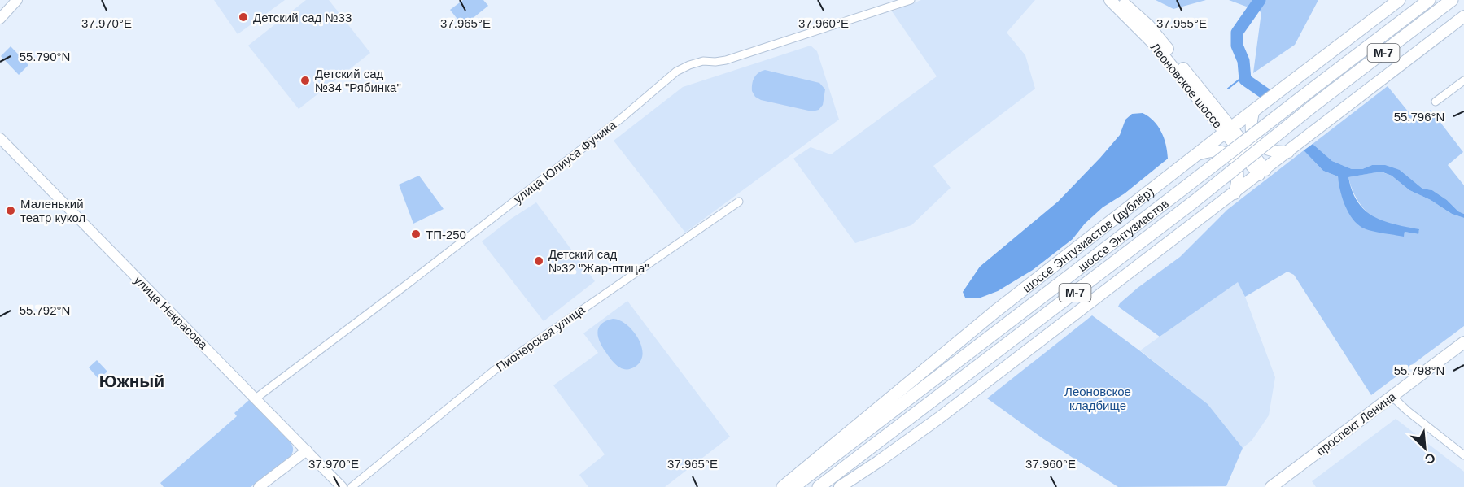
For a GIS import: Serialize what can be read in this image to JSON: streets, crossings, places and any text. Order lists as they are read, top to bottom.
{
  "streets": {
    "main road": [
      "М-7",
      "Леоновское шоссе",
      "шоссе Энтузиастов",
      "шоссе Энтузиастов (дублёр)",
      "проспект Ленина"
    ],
    "street": ["улица Юлиуса Фучика", "улица Некрасова", "Пионерская улица"]
  },
  "crossings": [
    ["Леоновское шоссе", "шоссе Энтузиастов (дублёр)"],
    ["улица Юлиуса Фучика", "улица Некрасова"]
  ],
  "districts": ["Южный"],
  "parks": ["Леоновское кладбище"],
  "places": [
    "Детский сад №33",
    "Детский сад №34 \"Рябинка\"",
    "Маленький театр кукол",
    "ТП-250",
    "Детский сад №32 \"Жар-птица\""
  ],
  "north": "bottom right",
  "coordinates": [
    "37.970°E",
    "37.965°E",
    "37.960°E",
    "37.955°E",
    "55.790°N",
    "55.796°N",
    "55.792°N",
    "55.798°N"
  ]
}
